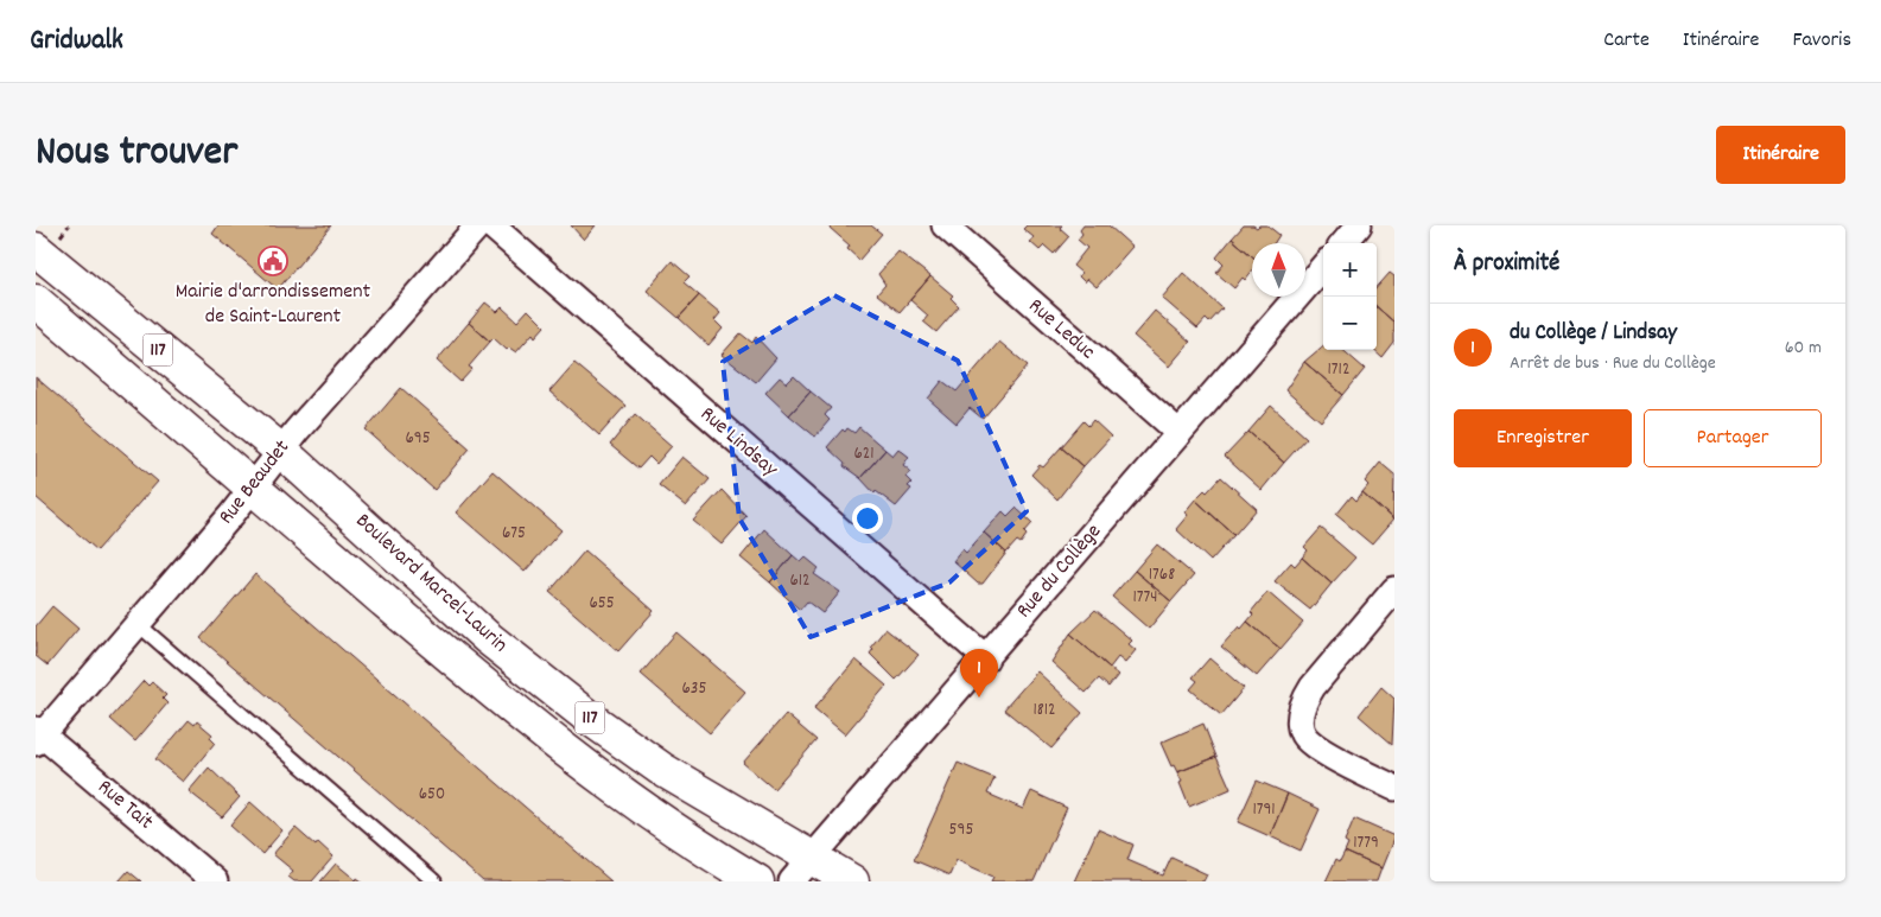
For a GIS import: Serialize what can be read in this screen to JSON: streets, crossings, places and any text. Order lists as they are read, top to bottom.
{
  "streets": {
    "main road": ["117", "Boulevard Marcel-Laurin"],
    "street": [
      "Rue Leduc",
      "Rue Lindsay",
      "Rue Beaudet",
      "Rue du Collège",
      "Rue Tait"
    ]
  },
  "crossings": [
    ["Rue Leduc", "Rue du Collège"],
    ["Rue Lindsay", "Rue du Collège"],
    ["Rue Beaudet", "Boulevard Marcel-Laurin"],
    ["Rue Beaudet", "Rue Tait"],
    ["Rue du Collège", "Boulevard Marcel-Laurin"]
  ],
  "places": {
    "public building": ["Mairie d'arrondissement de Saint-Laurent"]
  },
  "house_numbers": [
    "1712",
    "695",
    "621",
    "675",
    "1768",
    "612",
    "1774",
    "655",
    "635",
    "1812",
    "650",
    "1791",
    "595",
    "1779"
  ],
  "north": "top",
  "page": {
    "header": "Gridwalk",
    "nav": ["Carte", "Itinéraire", "Favoris"],
    "title": "Nous trouver",
    "buttons": [
      "Itinéraire",
      ["Enregistrer", "Partager"]
    ],
    "heading": "À proximité",
    "map_buttons": ["+", "−"],
    "list": [
      {
        "mark": "1",
        "name": "du Collège / Lindsay",
        "note": "Arrêt de bus · Rue du Collège",
        "value": "60 m"
      }
    ],
    "pins": "1"
  }
}
